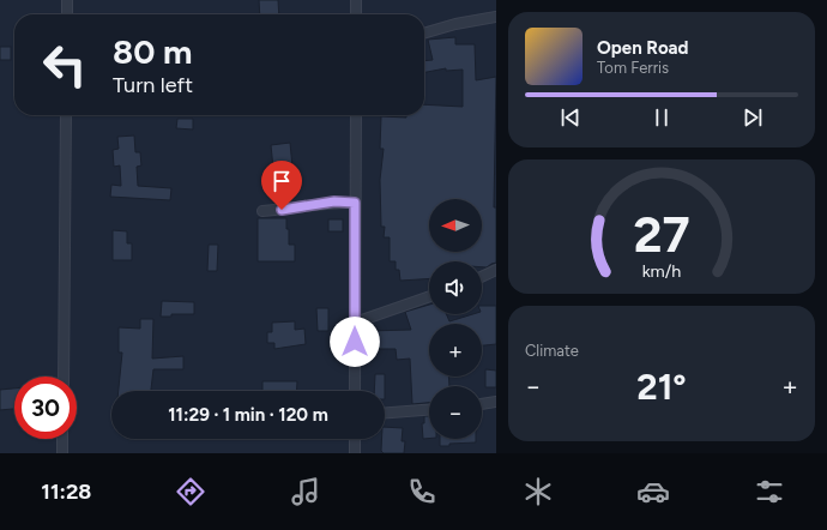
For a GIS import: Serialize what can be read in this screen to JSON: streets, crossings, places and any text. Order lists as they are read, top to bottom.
{
  "north": "left",
  "page": {
    "turn": ["80 m", "Turn left"],
    "song": ["Open Road", "Tom Ferris"],
    "map_buttons": ["+", "−"],
    "tile": "Climate",
    "heat": ["−", "21°", "+"],
    "limit": "30",
    "trip": "11:29 · 1 min · 120 m",
    "tabs": "11:28",
    "gauge": ["27", "km/h"]
  }
}
